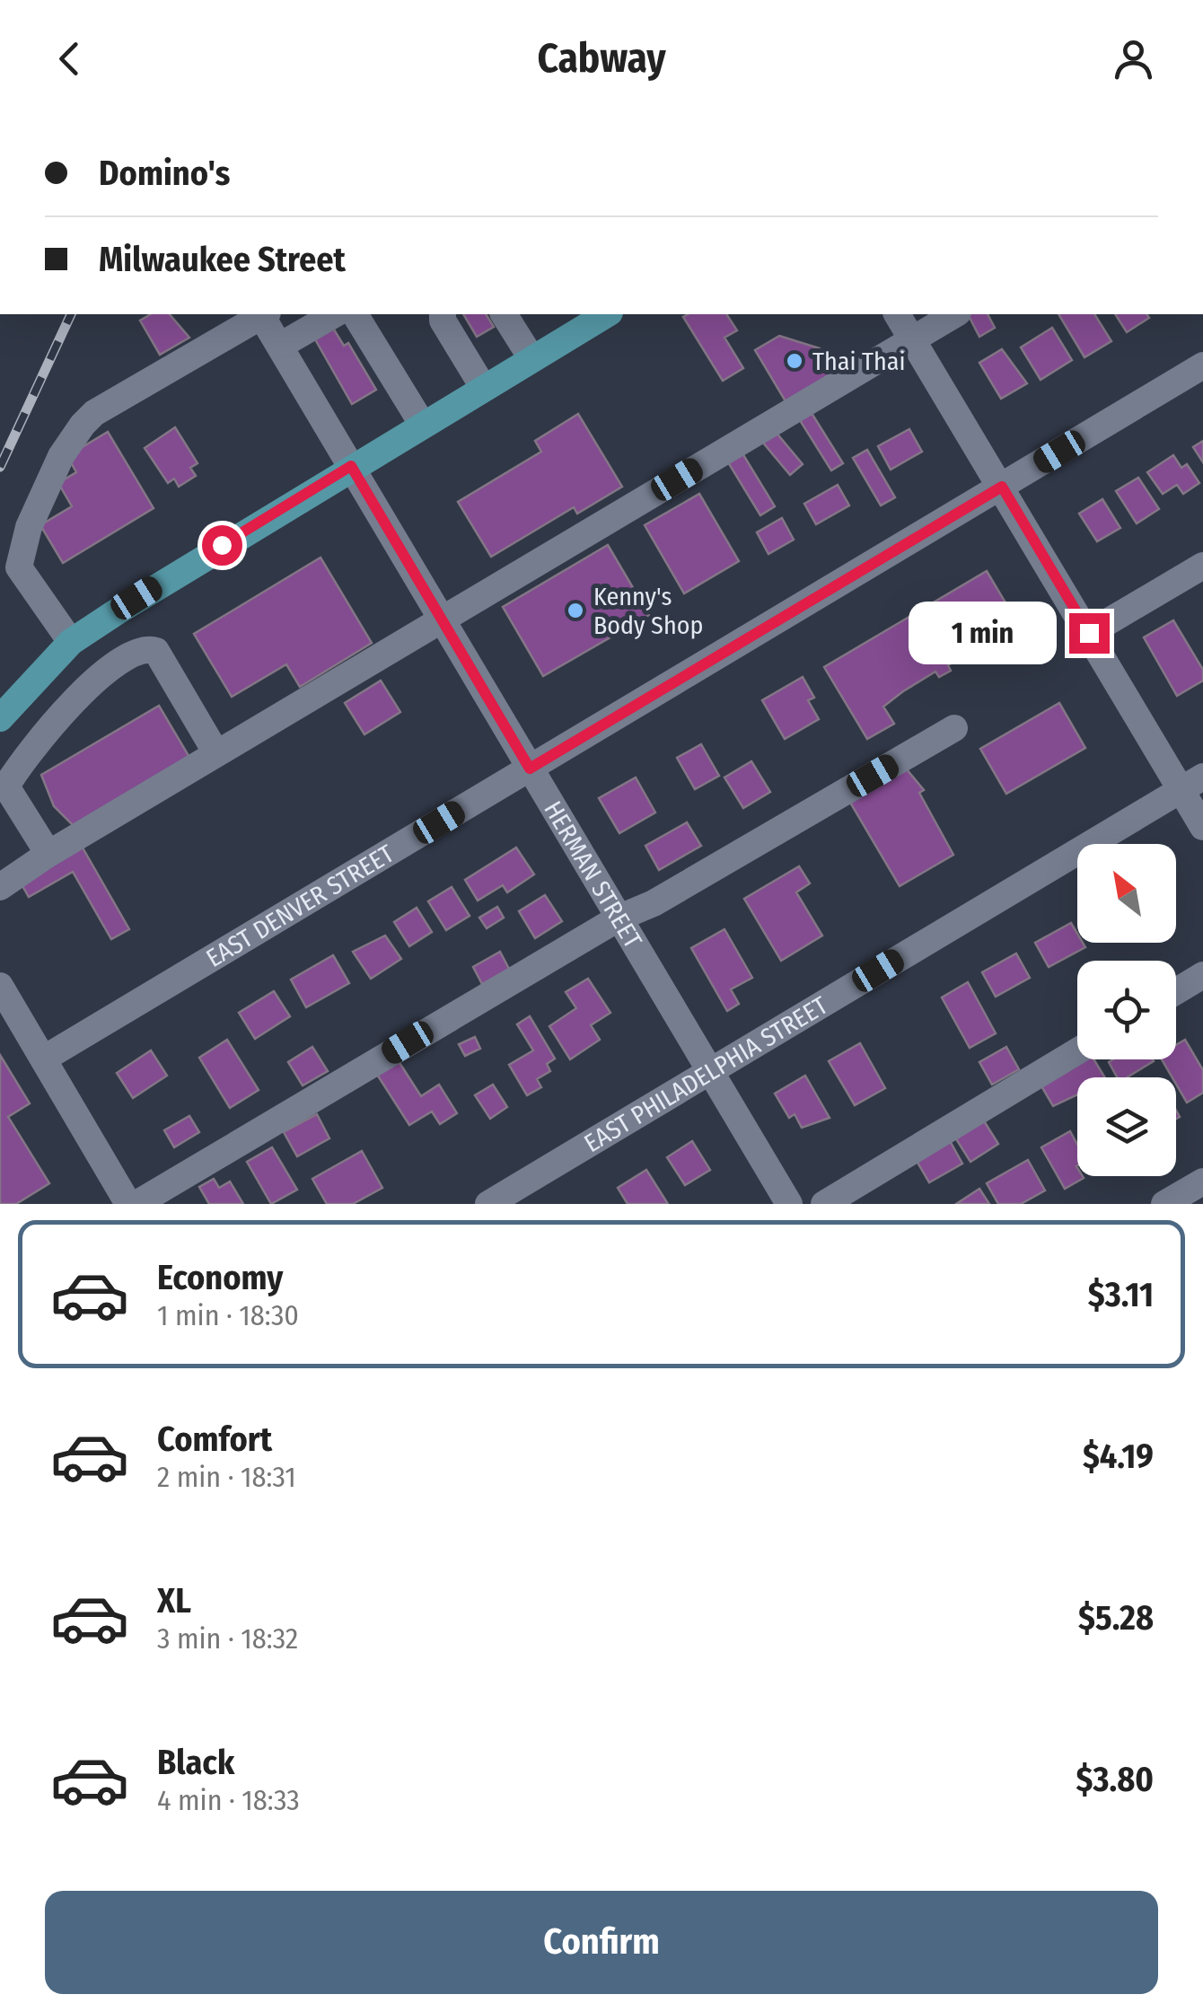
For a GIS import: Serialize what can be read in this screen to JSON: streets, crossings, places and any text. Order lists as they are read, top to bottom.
{
  "streets": {
    "street": ["HERMAN STREET", "EAST DENVER STREET", "EAST PHILADELPHIA STREET"]
  },
  "crossings": [
    ["HERMAN STREET", "EAST DENVER STREET"],
    ["HERMAN STREET", "EAST PHILADELPHIA STREET"]
  ],
  "places": ["Thai Thai", "Kenny's Body Shop"],
  "north": "top left",
  "page": {
    "header": "Cabway",
    "banner": ["Domino's", "Milwaukee Street"],
    "bubble": "1 min",
    "list": [
      {
        "name": "Economy",
        "note": "1 min · 18:30",
        "value": "$3.11"
      },
      {
        "name": "Comfort",
        "note": "2 min · 18:31",
        "value": "$4.19"
      },
      {
        "name": "XL",
        "note": "3 min · 18:32",
        "value": "$5.28"
      },
      {
        "name": "Black",
        "note": "4 min · 18:33",
        "value": "$3.80"
      }
    ],
    "buttons": "Confirm"
  }
}
